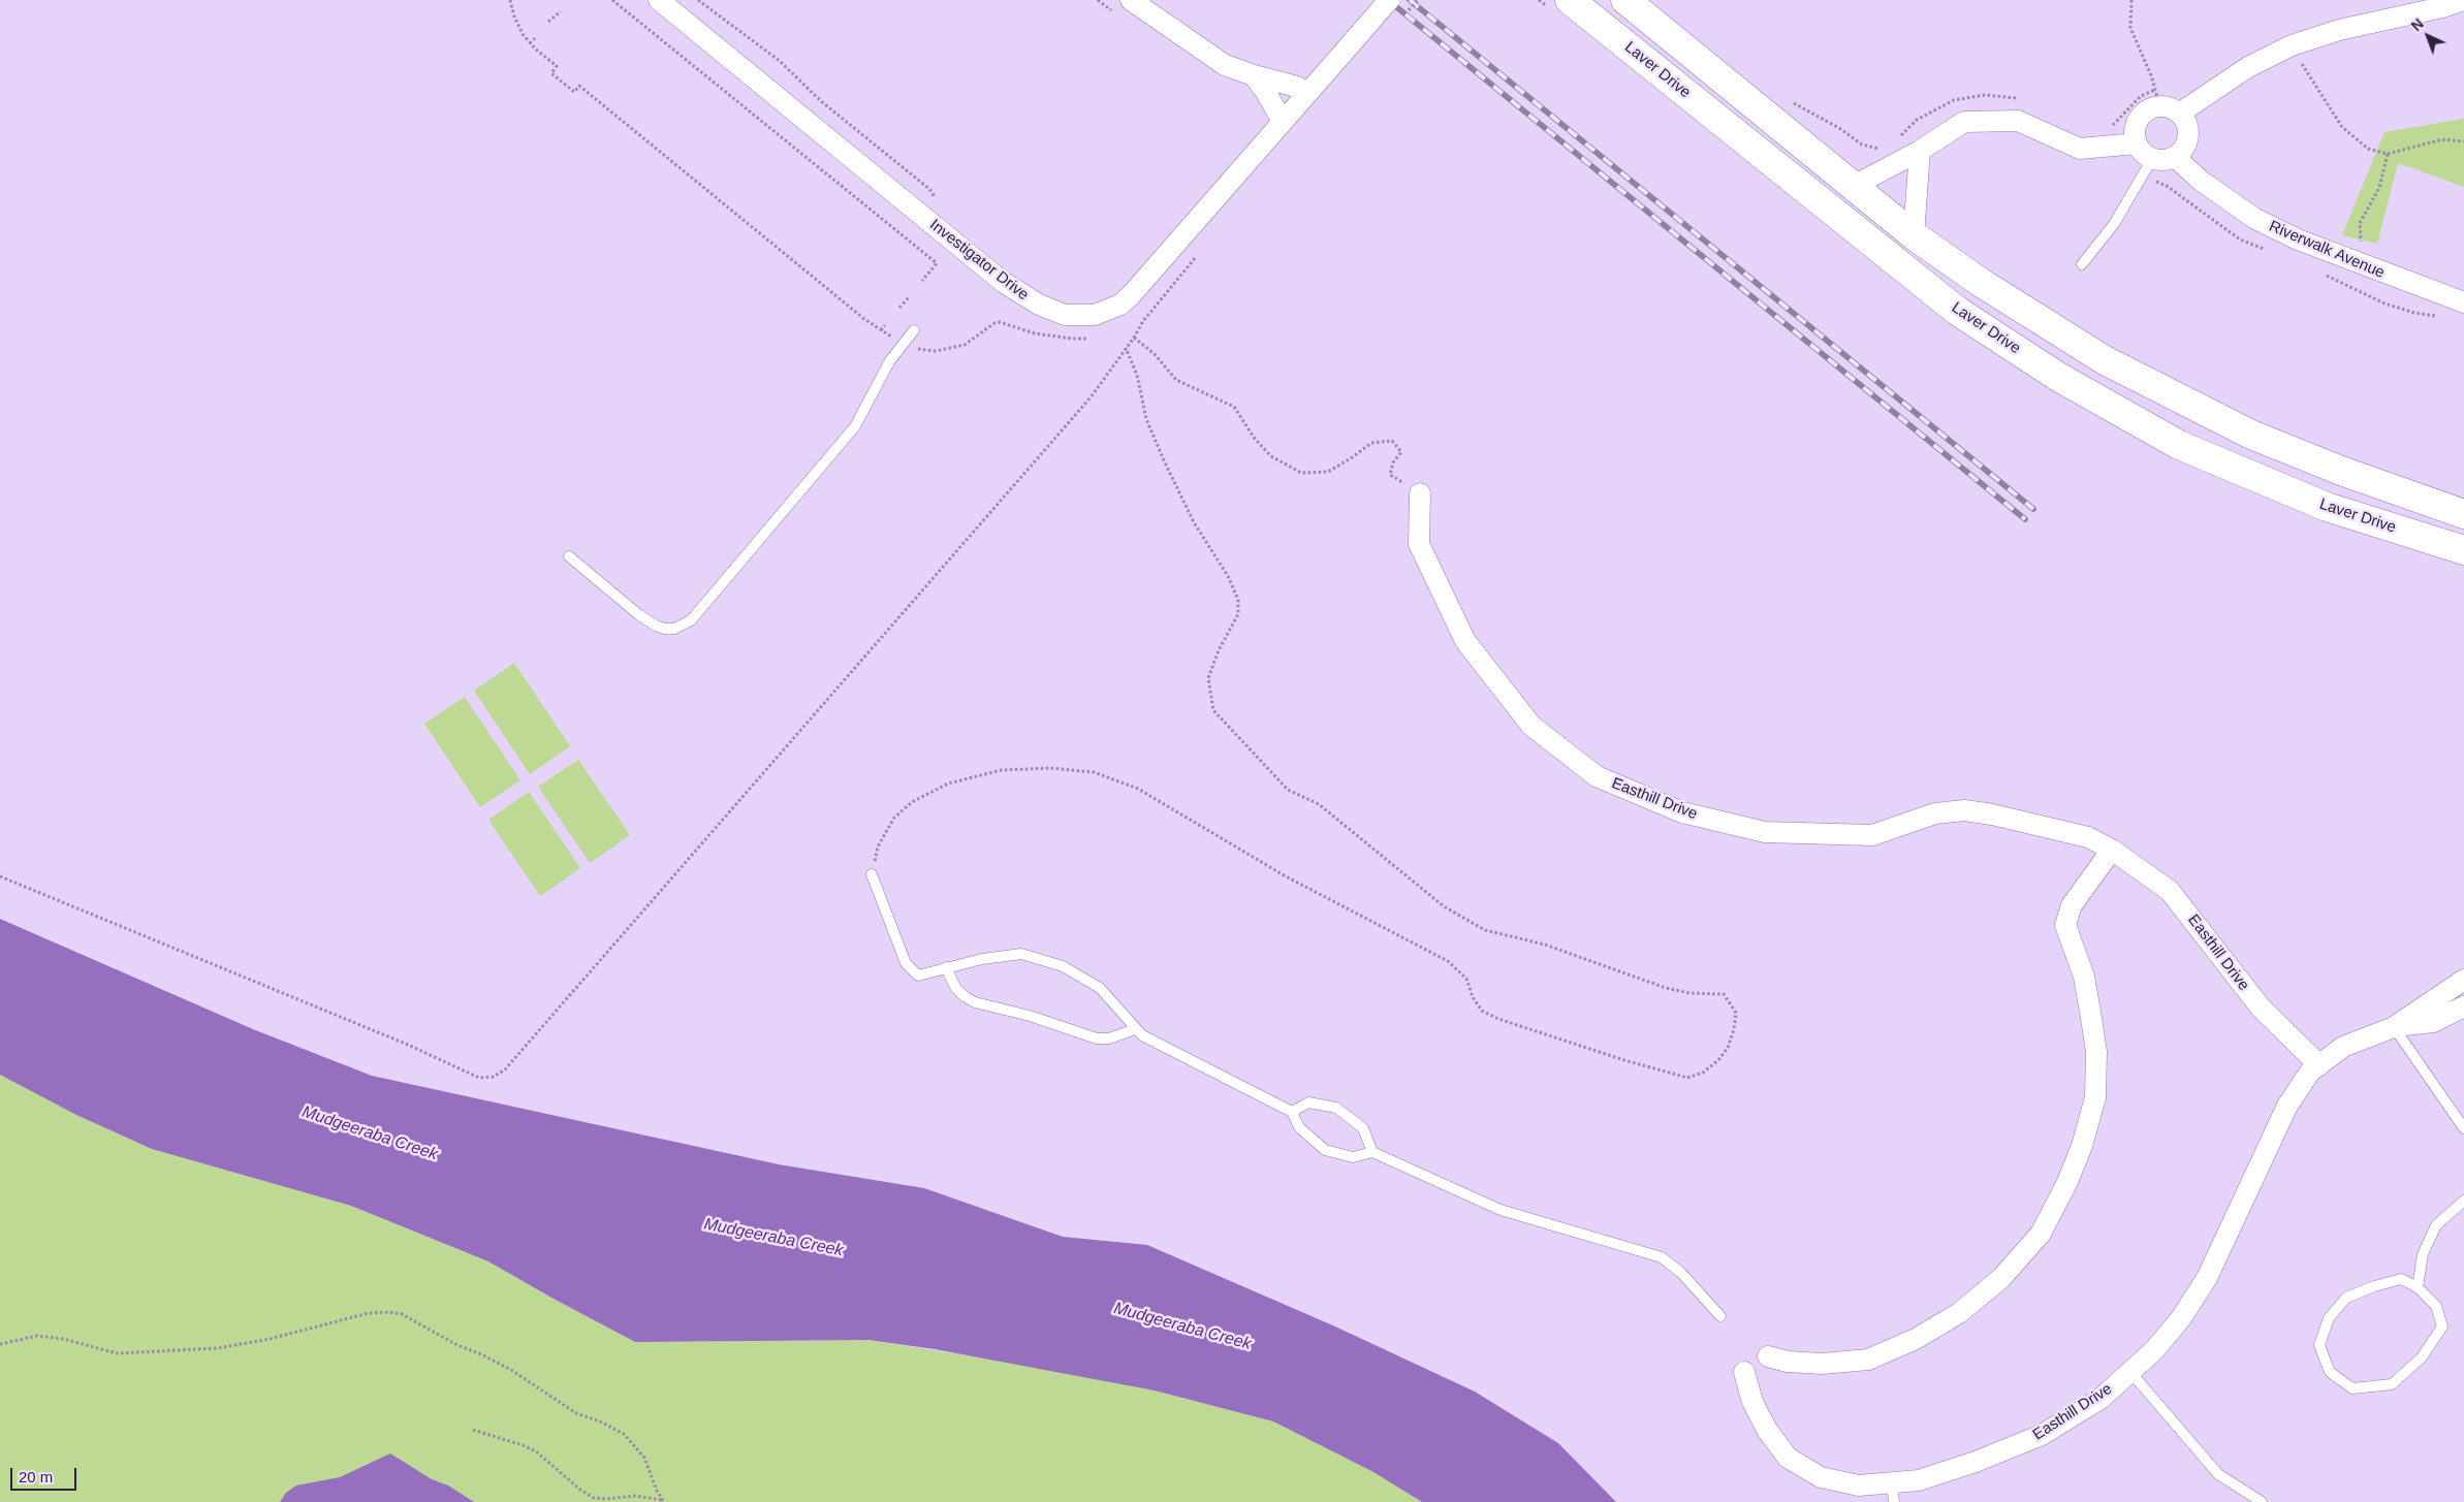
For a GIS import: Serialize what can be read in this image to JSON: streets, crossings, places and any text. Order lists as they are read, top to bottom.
{
  "streets": {
    "street": [
      "Laver Drive",
      "Riverwalk Avenue",
      "Investigator Drive",
      "Easthill Drive"
    ]
  },
  "water": ["Mudgeeraba Creek"],
  "scale_bar": "20 m",
  "north": "top left"
}
